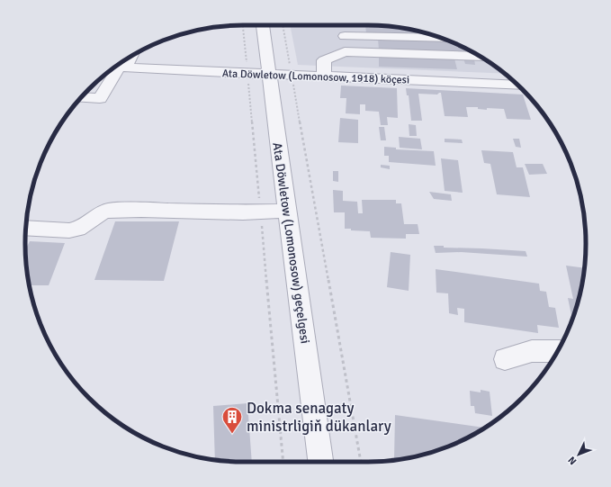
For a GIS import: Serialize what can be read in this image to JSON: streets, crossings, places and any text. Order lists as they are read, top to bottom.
{
  "streets": {
    "street": ["Ata Döwletow (Lomonosow, 1918) köçesi", "Ata Döwletow (Lomonosow) geçelgesi"]
  },
  "crossings": [
    ["Ata Döwletow (Lomonosow, 1918) köçesi", "Ata Döwletow (Lomonosow) geçelgesi"]
  ],
  "places": {
    "building": ["Dokma senagaty ministrligiň dükanlary"]
  },
  "north": "bottom left"
}
